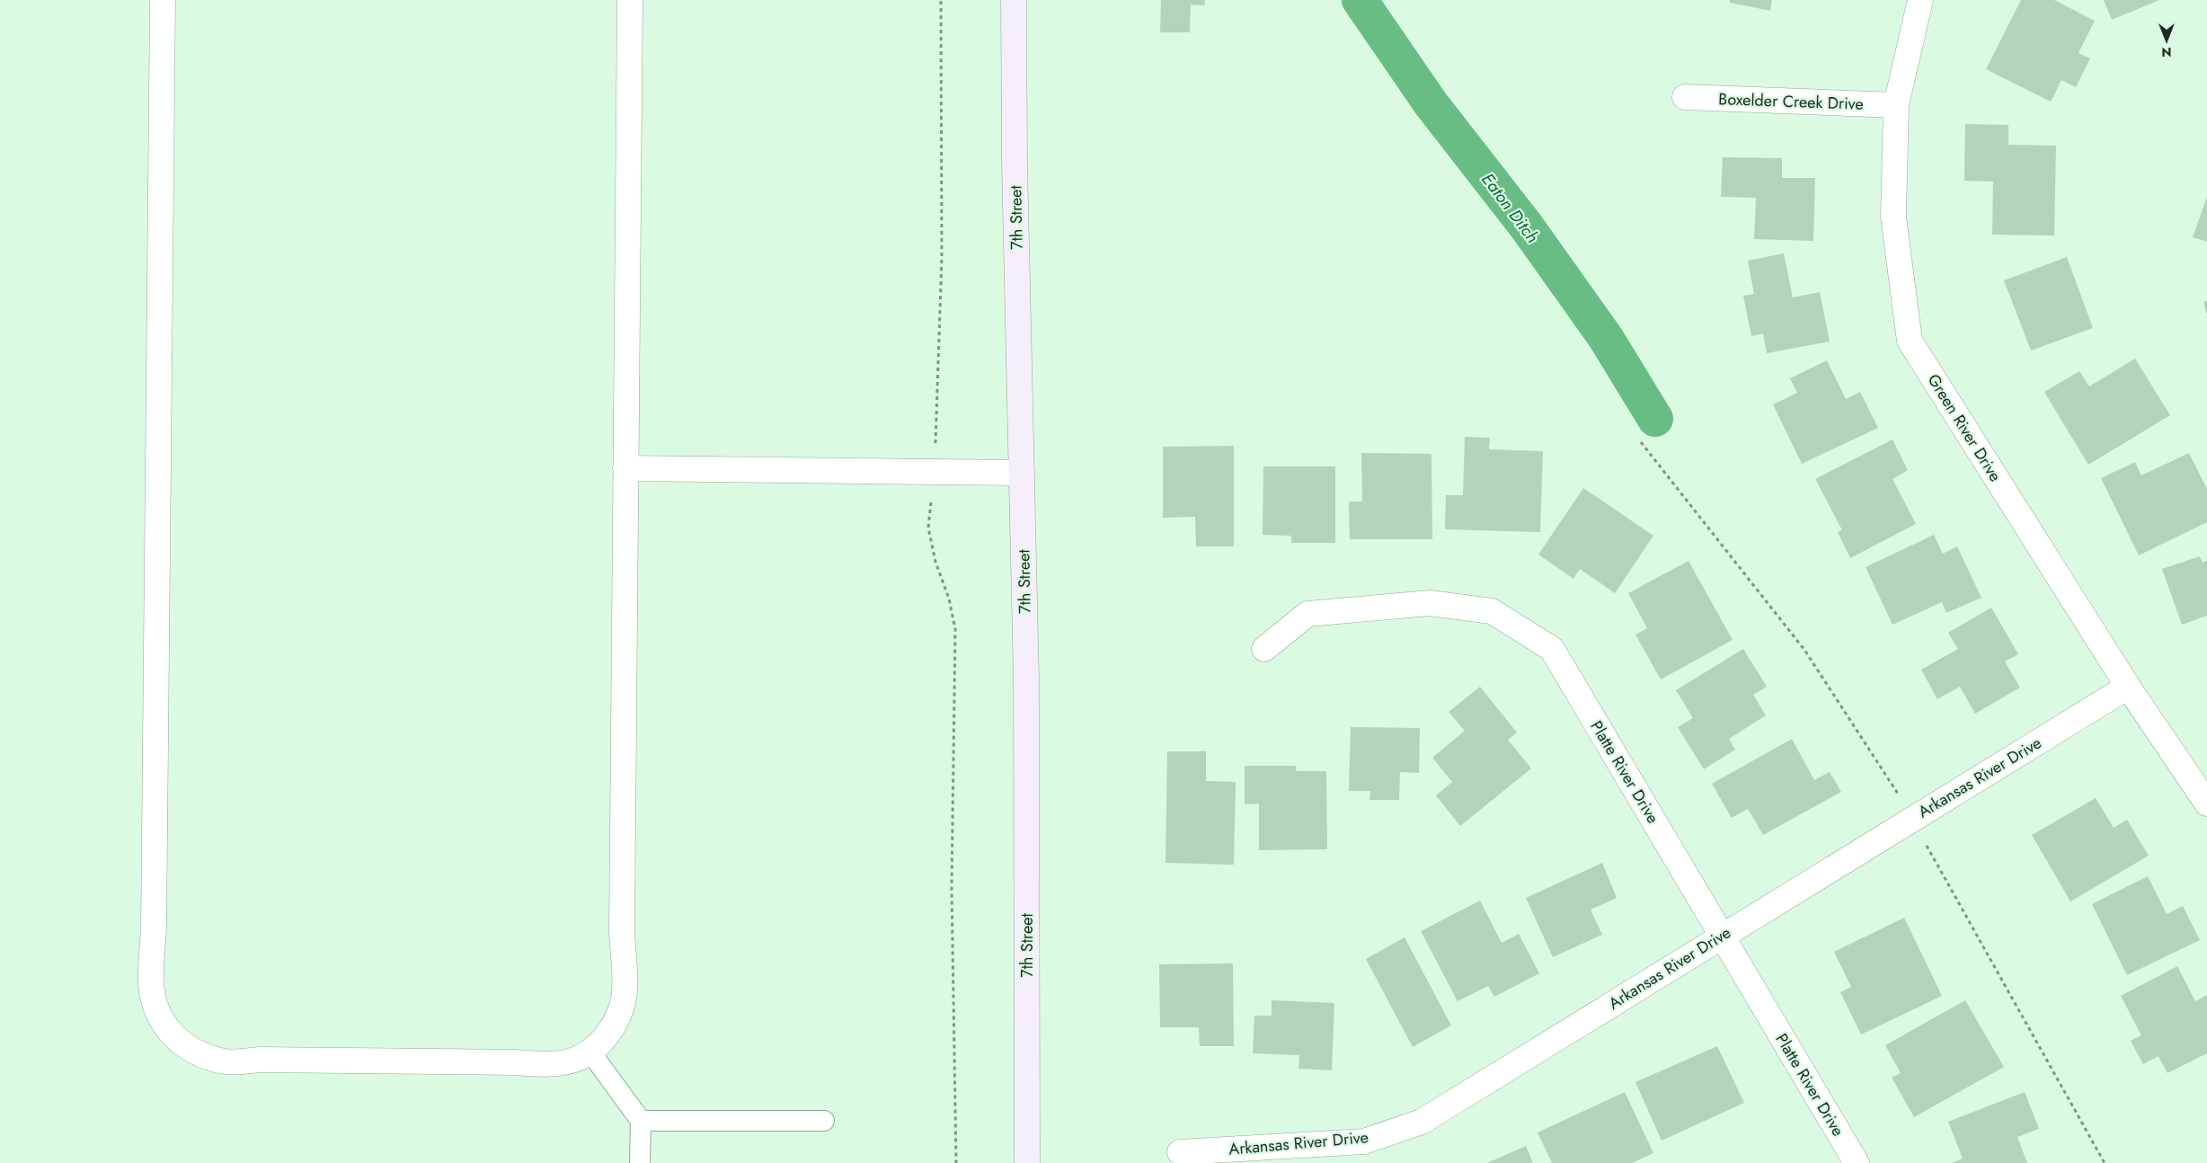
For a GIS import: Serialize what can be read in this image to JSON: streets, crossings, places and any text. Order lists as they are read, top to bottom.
{
  "streets": {
    "street": [
      "Boxelder Creek Drive",
      "7th Street",
      "Green River Drive",
      "Platte River Drive",
      "Arkansas River Drive"
    ]
  },
  "crossings": [
    ["Boxelder Creek Drive", "Green River Drive"],
    ["Green River Drive", "Arkansas River Drive"],
    ["Platte River Drive", "Arkansas River Drive"]
  ],
  "water": ["Eaton Ditch"],
  "north": "bottom"
}
